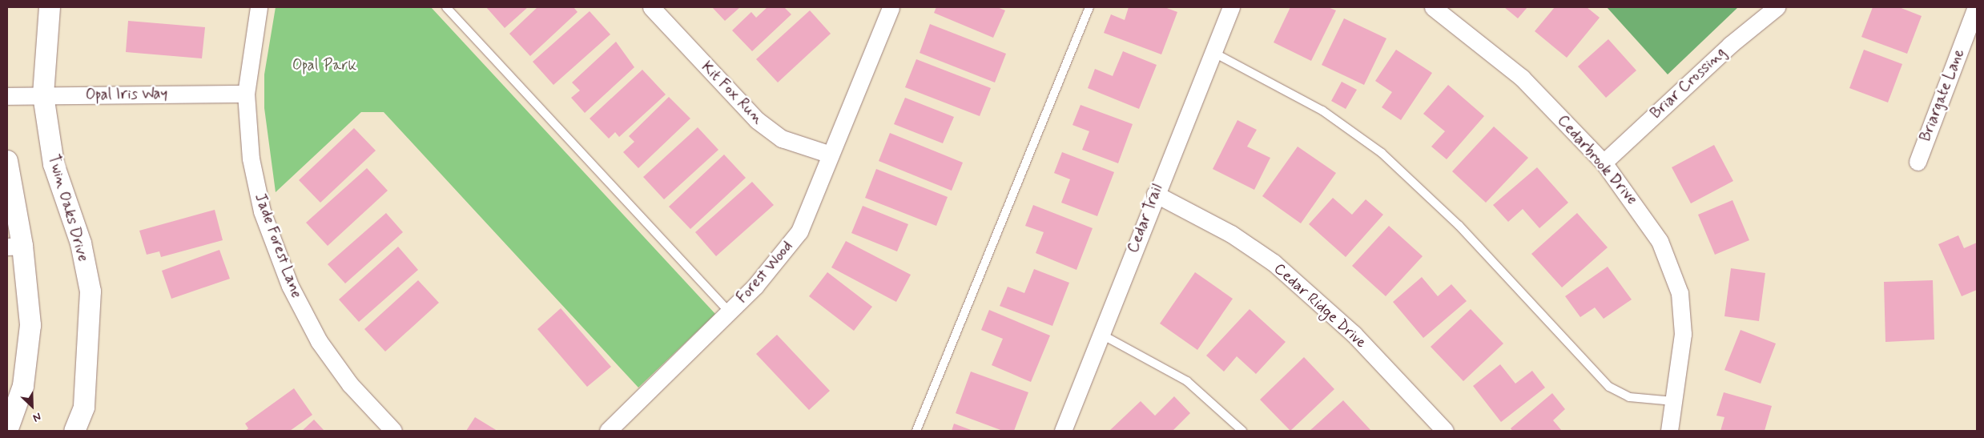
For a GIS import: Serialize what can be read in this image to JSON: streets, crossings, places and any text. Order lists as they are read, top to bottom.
{
  "streets": {
    "street": [
      "Briar Crossing",
      "Kit Fox Run",
      "Opal Iris Way",
      "Briargate Lane",
      "Cedarbrook Drive",
      "Twin Oaks Drive",
      "Cedar Trail",
      "Jade Forest Lane",
      "Forest Wood",
      "Cedar Ridge Drive"
    ]
  },
  "crossings": [
    ["Briar Crossing", "Cedarbrook Drive"],
    ["Kit Fox Run", "Forest Wood"],
    ["Opal Iris Way", "Twin Oaks Drive"],
    ["Opal Iris Way", "Jade Forest Lane"],
    ["Cedar Trail", "Cedar Ridge Drive"]
  ],
  "parks": ["Opal Park"],
  "north": "bottom right"
}
